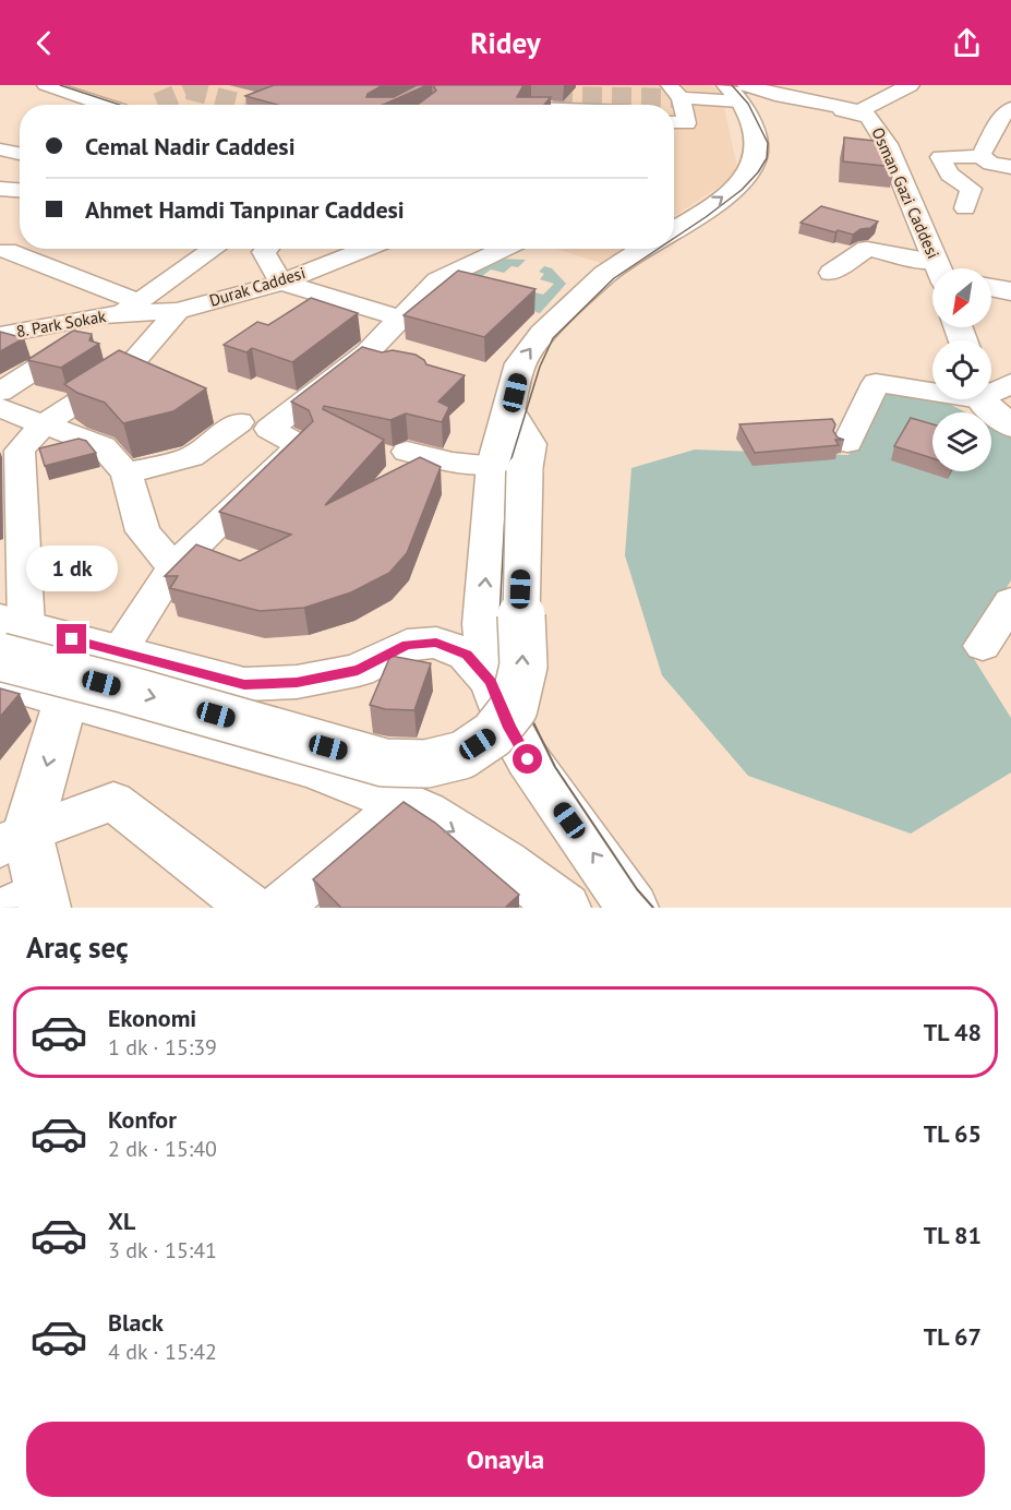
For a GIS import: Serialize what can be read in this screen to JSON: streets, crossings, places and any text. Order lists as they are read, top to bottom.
{
  "streets": {
    "main road": ["Osman Gazi Caddesi"],
    "street": ["Durak Caddesi", "8. Park Sokak"]
  },
  "crossings": [
    ["Durak Caddesi", "8. Park Sokak"]
  ],
  "north": "bottom left",
  "page": {
    "header": "Ridey",
    "banner": ["Cemal Nadir Caddesi", "Ahmet Hamdi Tanpınar Caddesi"],
    "bubble": "1 dk",
    "heading": "Araç seç",
    "list": [
      {
        "name": "Ekonomi",
        "note": "1 dk · 15:39",
        "value": "TL 48"
      },
      {
        "name": "Konfor",
        "note": "2 dk · 15:40",
        "value": "TL 65"
      },
      {
        "name": "XL",
        "note": "3 dk · 15:41",
        "value": "TL 81"
      },
      {
        "name": "Black",
        "note": "4 dk · 15:42",
        "value": "TL 67"
      }
    ],
    "buttons": "Onayla"
  }
}
